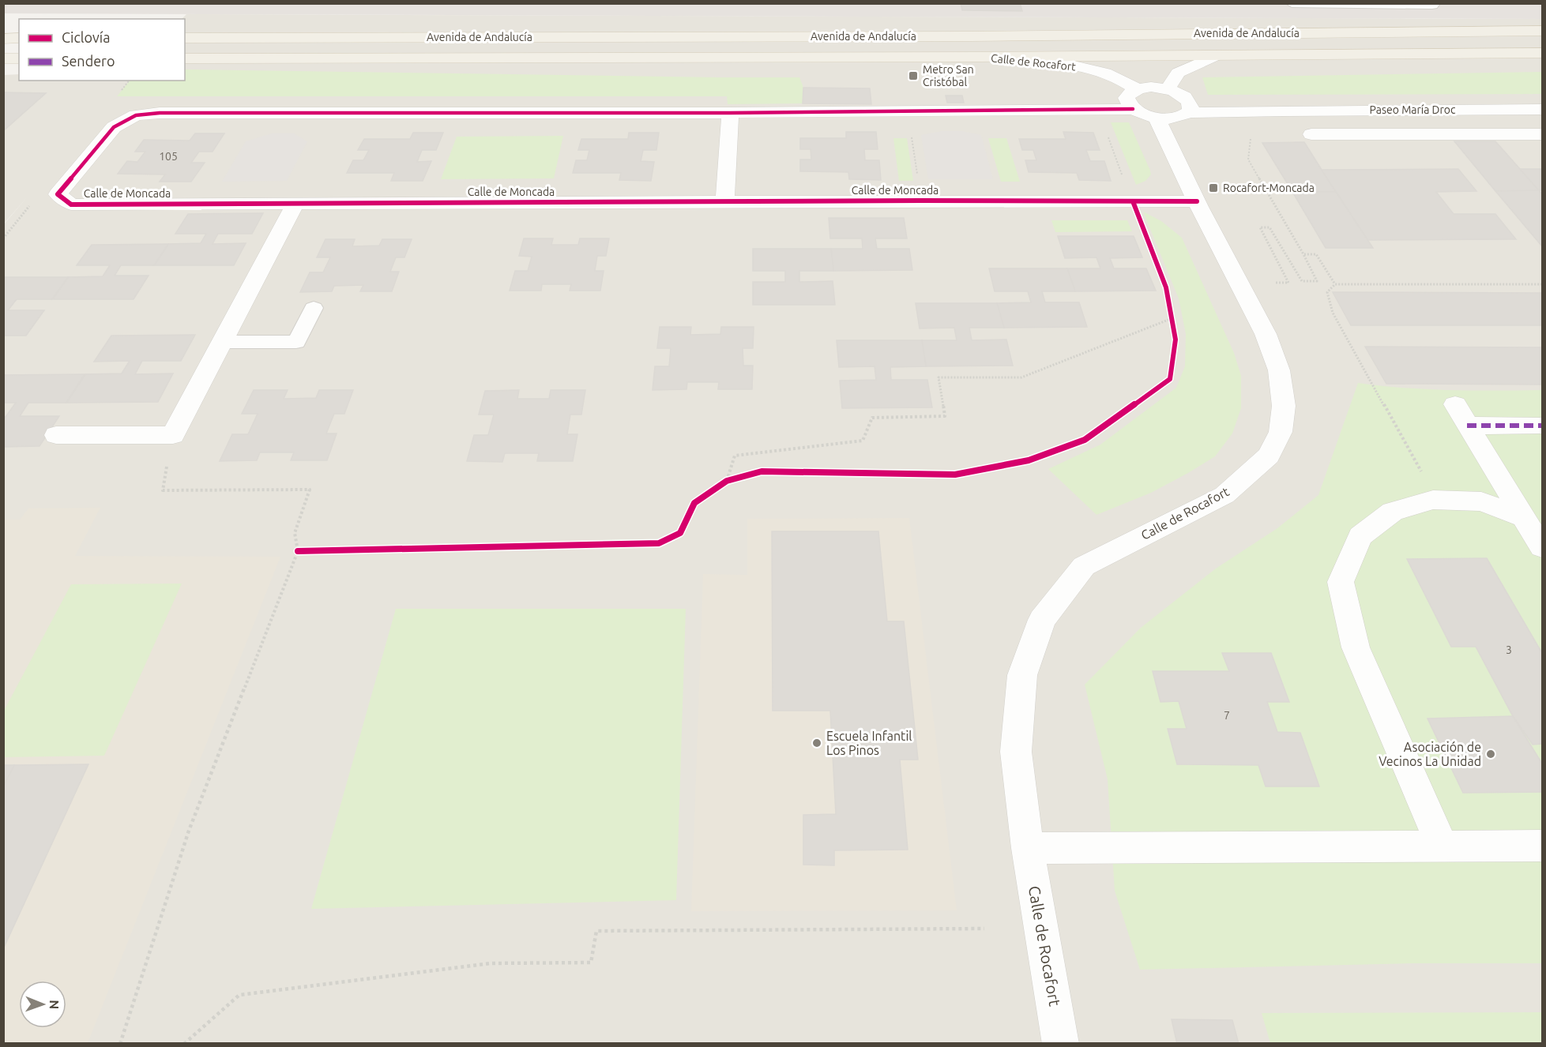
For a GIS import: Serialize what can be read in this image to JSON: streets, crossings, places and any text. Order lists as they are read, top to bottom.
{
  "streets": {
    "main road": ["Avenida de Andalucía"],
    "street": ["Calle de Rocafort", "Paseo María Droc", "Calle de Moncada"]
  },
  "crossings": [
    ["Avenida de Andalucía", "Calle de Rocafort"],
    ["Calle de Rocafort", "Paseo María Droc"],
    ["Calle de Rocafort", "Calle de Moncada"],
    ["Paseo María Droc", "Calle de Moncada"]
  ],
  "places": {
    "transit": ["Metro San Cristóbal", "Rocafort-Moncada"],
    "other": ["Escuela Infantil Los Pinos", "Asociación de Vecinos La Unidad"]
  },
  "house_numbers": ["105", "3", "7"],
  "legend": ["Ciclovía", "Sendero"],
  "north": "right"
}
